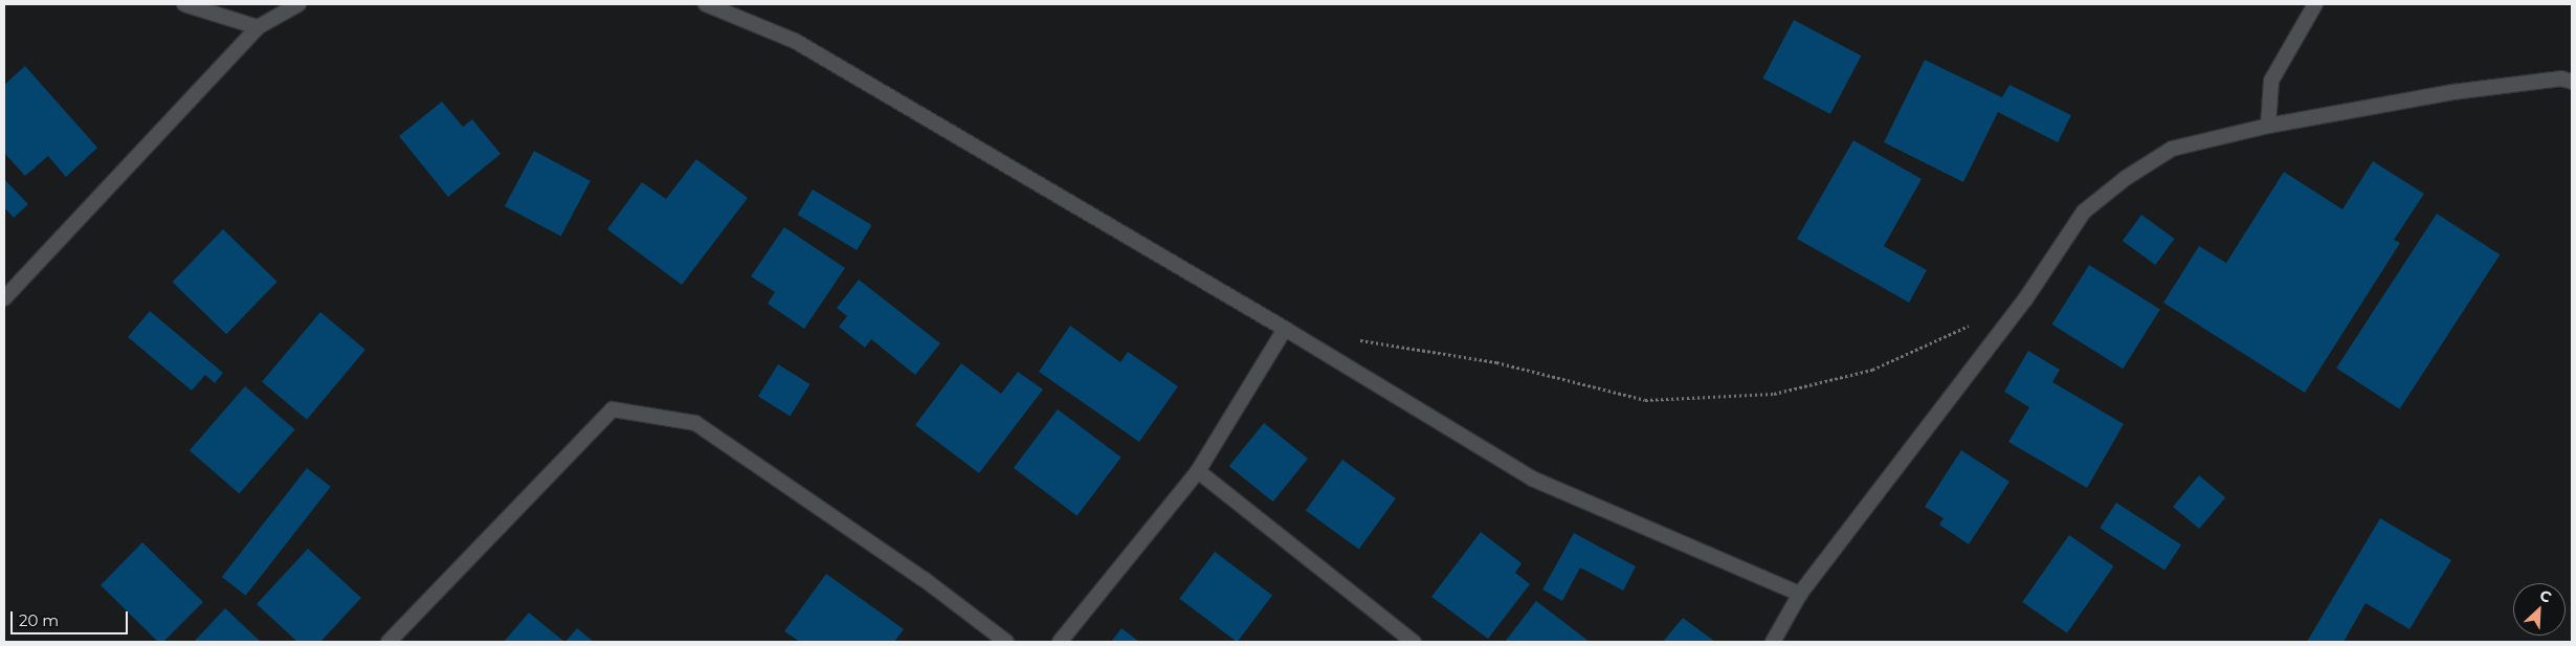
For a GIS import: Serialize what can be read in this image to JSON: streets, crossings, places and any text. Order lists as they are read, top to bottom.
{
  "scale_bar": "20 m",
  "north": "top right"
}
